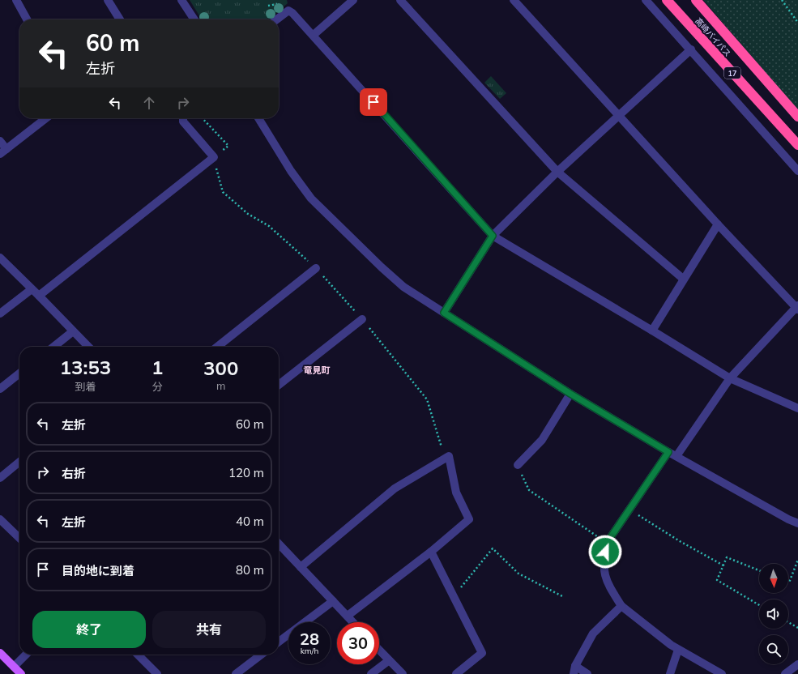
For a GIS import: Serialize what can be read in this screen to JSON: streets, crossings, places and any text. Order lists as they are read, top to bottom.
{
  "streets": {
    "highway": ["高崎バイパス", "17"]
  },
  "districts": ["竜見町"],
  "north": "bottom",
  "page": {
    "turn": ["60 m", "左折"],
    "eta": [
      "13:53",
      "到着",
      "1",
      "分",
      "300",
      "m"
    ],
    "list": [
      {
        "name": "左折",
        "value": "60 m"
      },
      {
        "name": "右折",
        "value": "120 m"
      },
      {
        "name": "左折",
        "value": "40 m"
      },
      {
        "name": "目的地に到着",
        "value": "80 m"
      }
    ],
    "buttons": ["終了", "共有"],
    "speed": "28 km/h",
    "limit": "30"
  }
}
